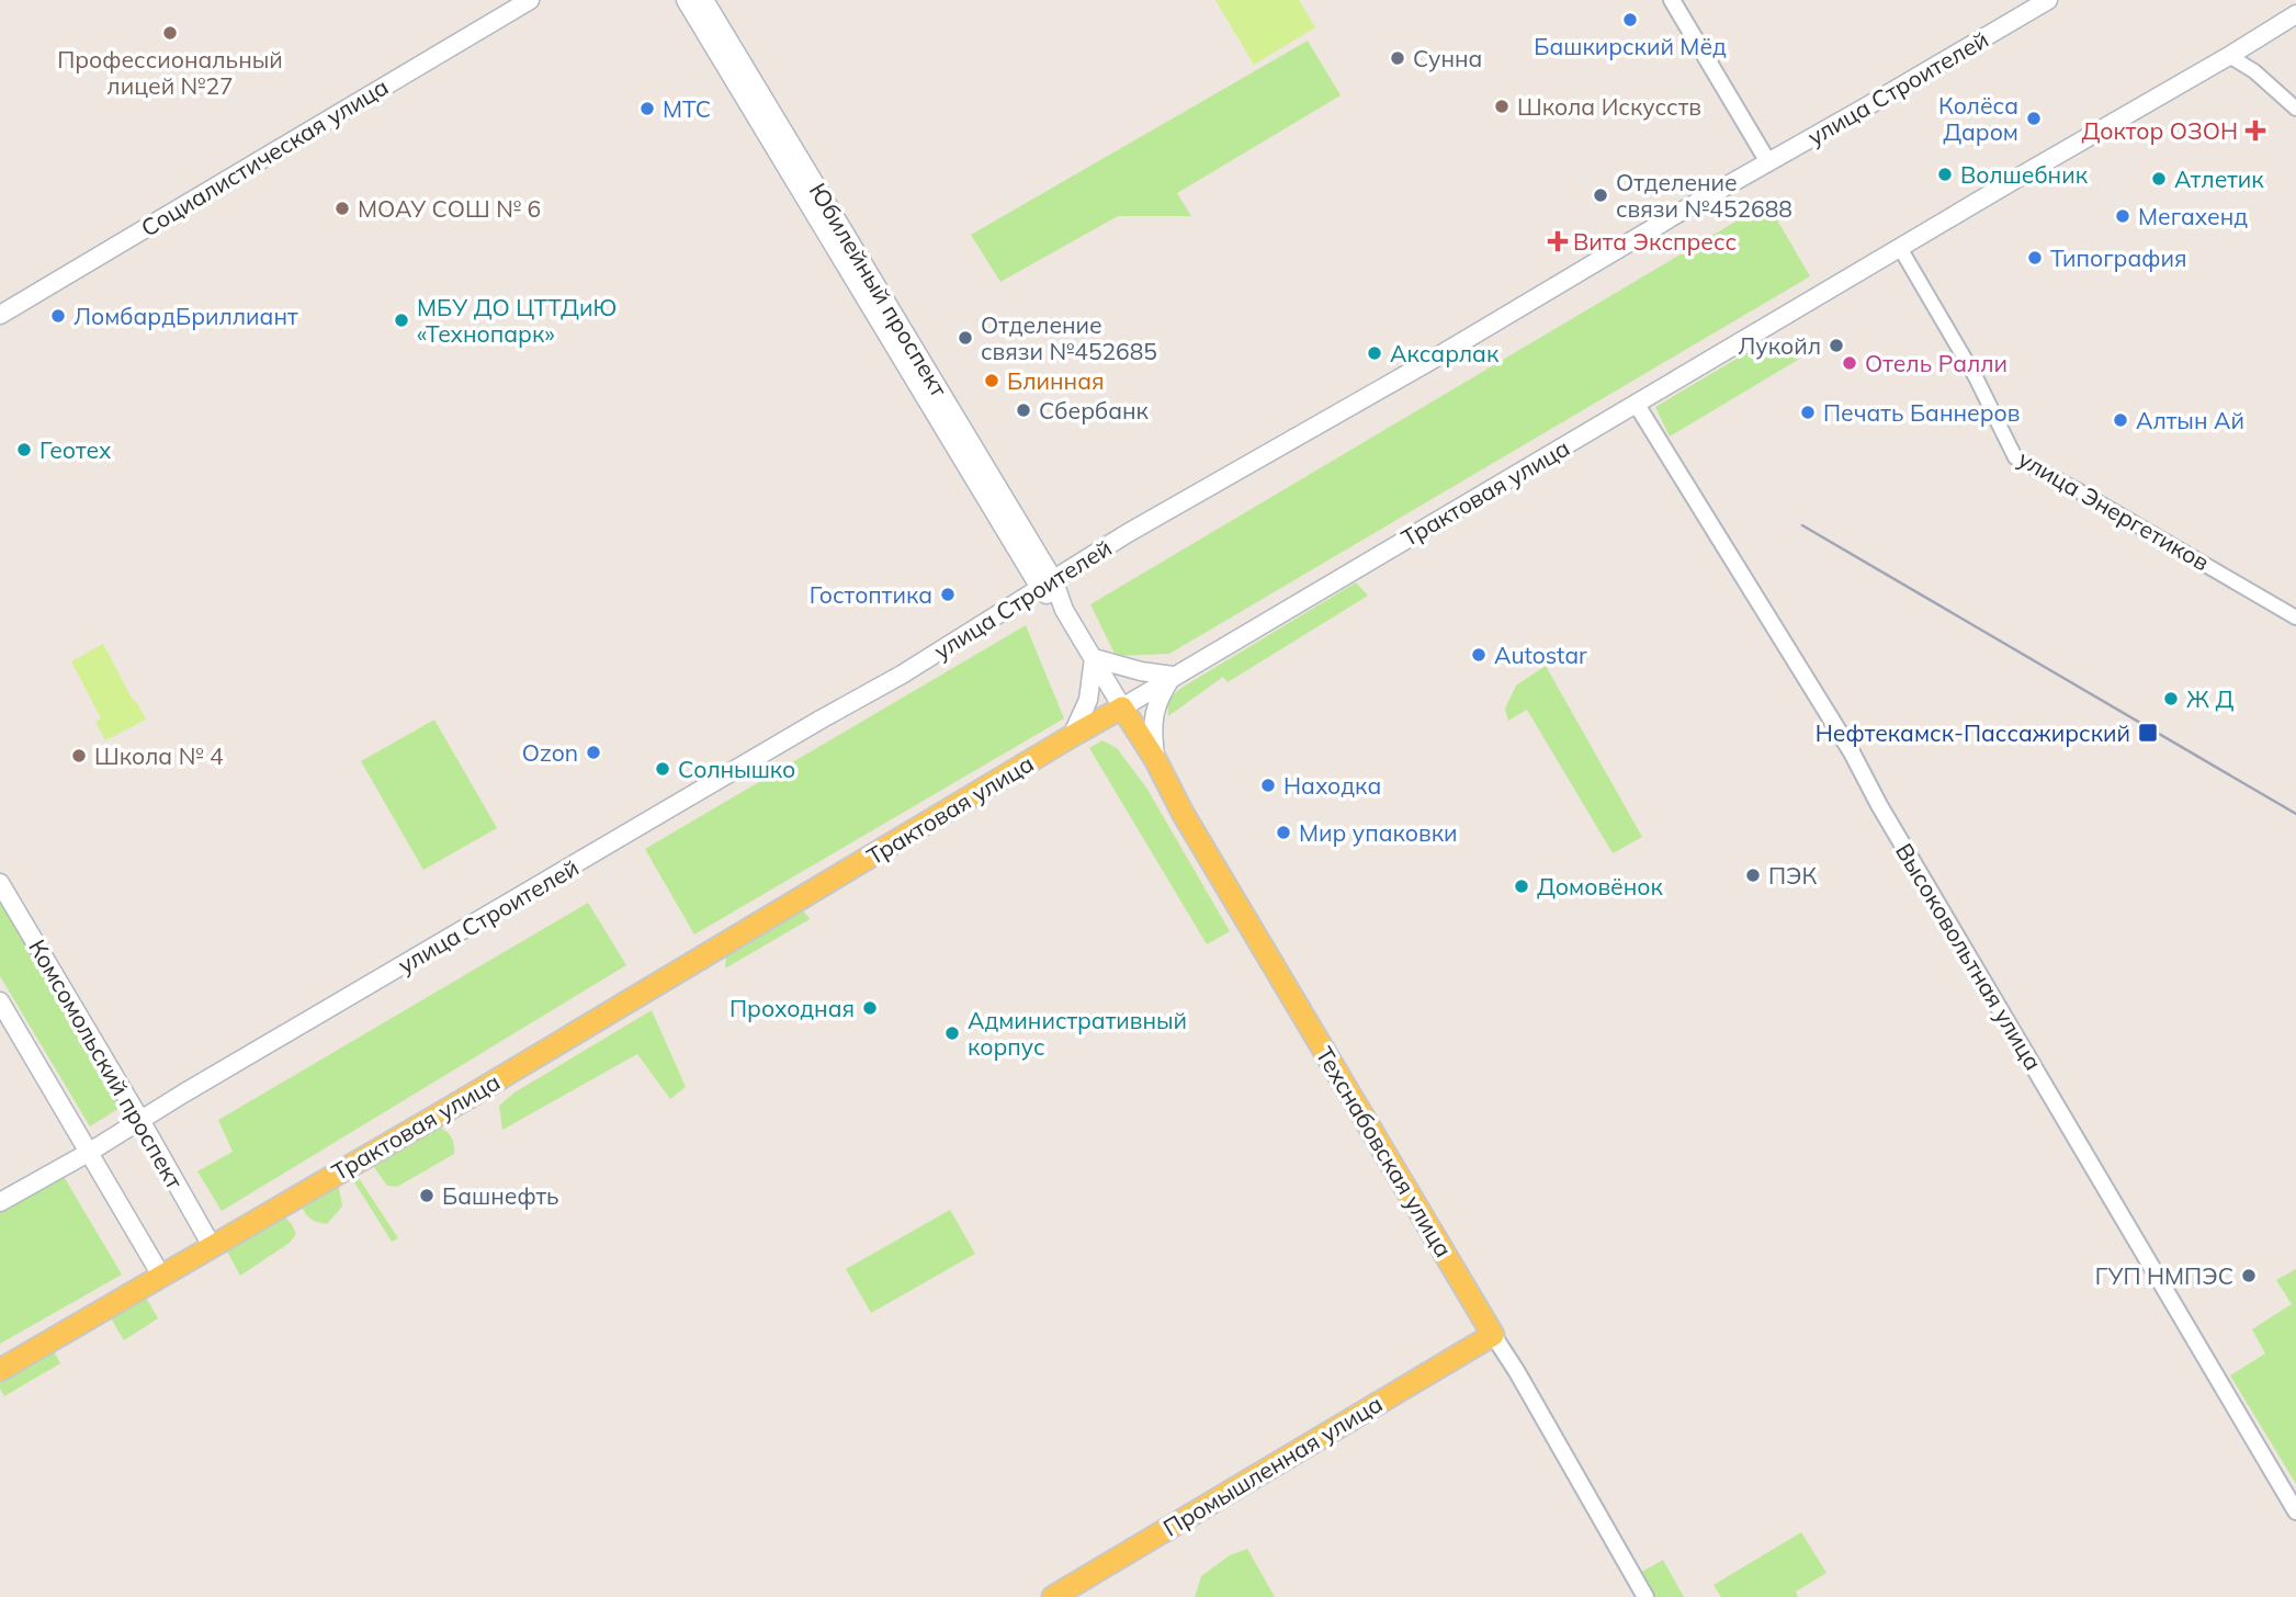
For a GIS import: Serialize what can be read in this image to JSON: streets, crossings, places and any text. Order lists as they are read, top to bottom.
{
  "streets": {
    "main road": [
      "улица Строителей",
      "Социалистическая улица",
      "Юбилейный проспект",
      "Трактовая улица",
      "Комсомольский проспект",
      "Техснабовская улица",
      "Промышленная улица"
    ],
    "street": ["улица Энергетиков", "Высоковольтная улица"]
  },
  "crossings": [
    ["улица Строителей", "Юбилейный проспект"],
    ["улица Строителей", "Комсомольский проспект"],
    ["Трактовая улица", "улица Энергетиков"],
    ["Трактовая улица", "Высоковольтная улица"],
    ["Трактовая улица", "Комсомольский проспект"],
    ["Трактовая улица", "Техснабовская улица"],
    ["Техснабовская улица", "Промышленная улица"]
  ],
  "places": {
    "other": [
      "Башкирский Мёд",
      "Профессиональный лицей №27",
      "Сунна",
      "Школа Искусств",
      "МТС",
      "Колёса Даром",
      "Волшебник",
      "Атлетик",
      "Отделение связи №452688",
      "МОАУ СОШ № 6",
      "Мегахенд",
      "Типография",
      "ЛомбардБриллиант",
      "МБУ ДО ЦТТДиЮ «Технопарк»",
      "Отделение связи №452685",
      "Лукойл",
      "Аксарлак",
      "Отель Ралли",
      "Блинная",
      "Сбербанк",
      "Печать Баннеров",
      "Алтын Ай",
      "Геотех",
      "Гостоптика",
      "Autostar",
      "Ж Д",
      "Ozon",
      "Школа № 4",
      "Солнышко",
      "Находка",
      "Мир упаковки",
      "ПЭК",
      "Домовёнок",
      "Проходная",
      "Административный корпус",
      "Башнефть",
      "ГУП НМПЭС"
    ],
    "health": ["Доктор ОЗОН", "Вита Экспресс"],
    "transit": ["Нефтекамск-Пассажирский"]
  }
}
